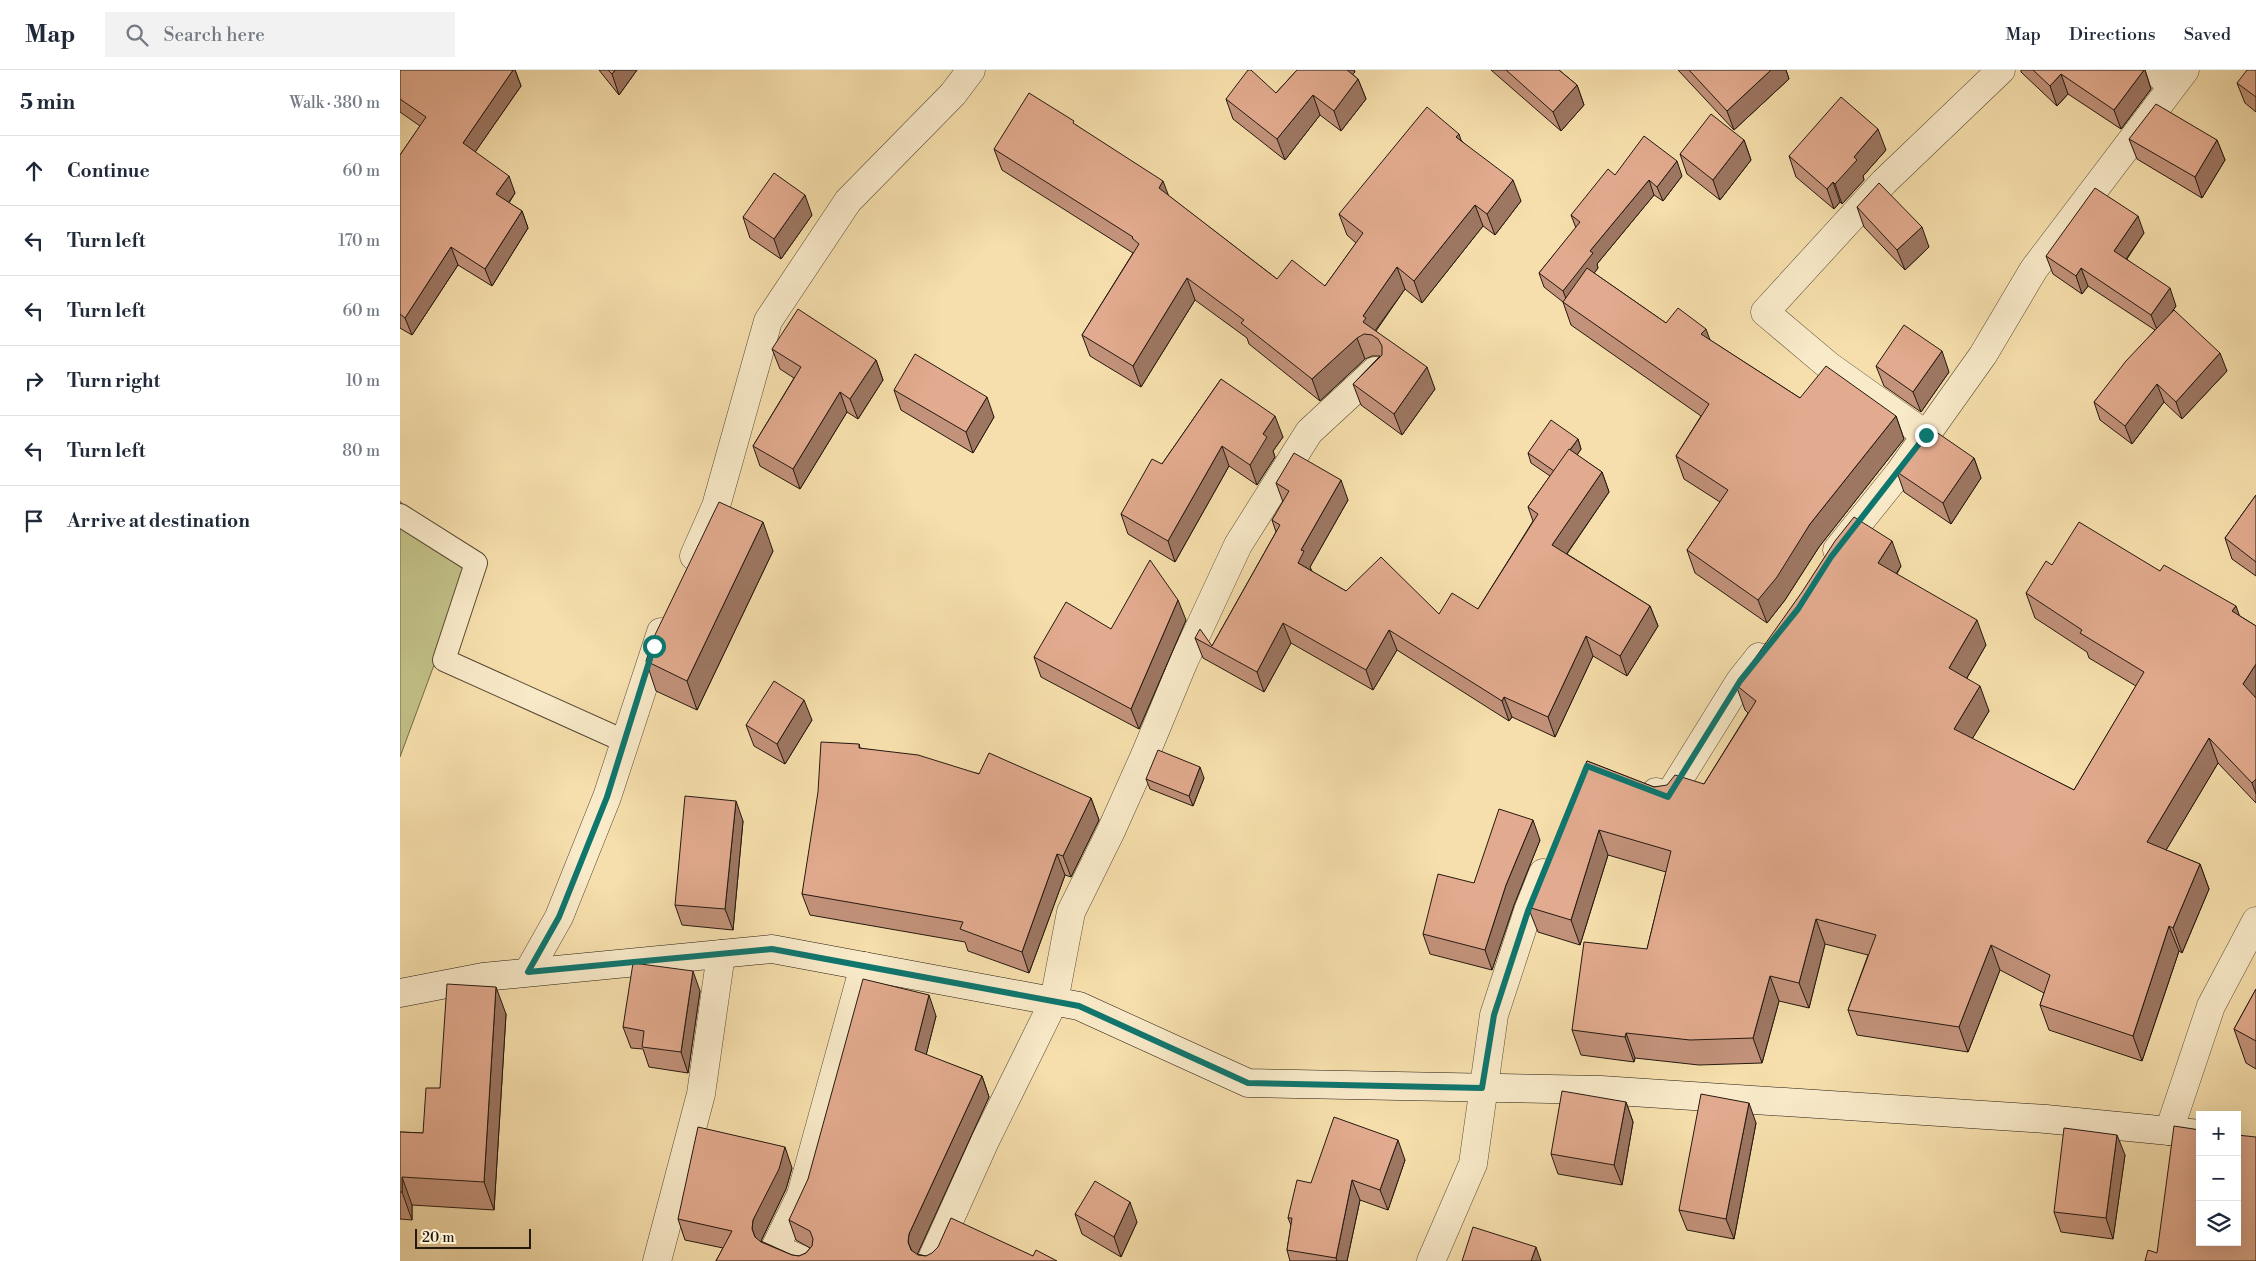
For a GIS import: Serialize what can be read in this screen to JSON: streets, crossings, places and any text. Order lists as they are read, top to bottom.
{
  "scale_bar": "20 m",
  "page": {
    "header": "Map",
    "search": "Search here",
    "nav": ["Map", "Directions", "Saved"],
    "heading": ["5 min", "Walk · 380 m"],
    "list": [
      ["Continue", "60 m"],
      ["Turn left", "170 m"],
      ["Turn left", "60 m"],
      ["Turn right", "10 m"],
      ["Turn left", "80 m"],
      "Arrive at destination"
    ],
    "map_buttons": ["+", "−"],
    "scale": "20 m"
  }
}
